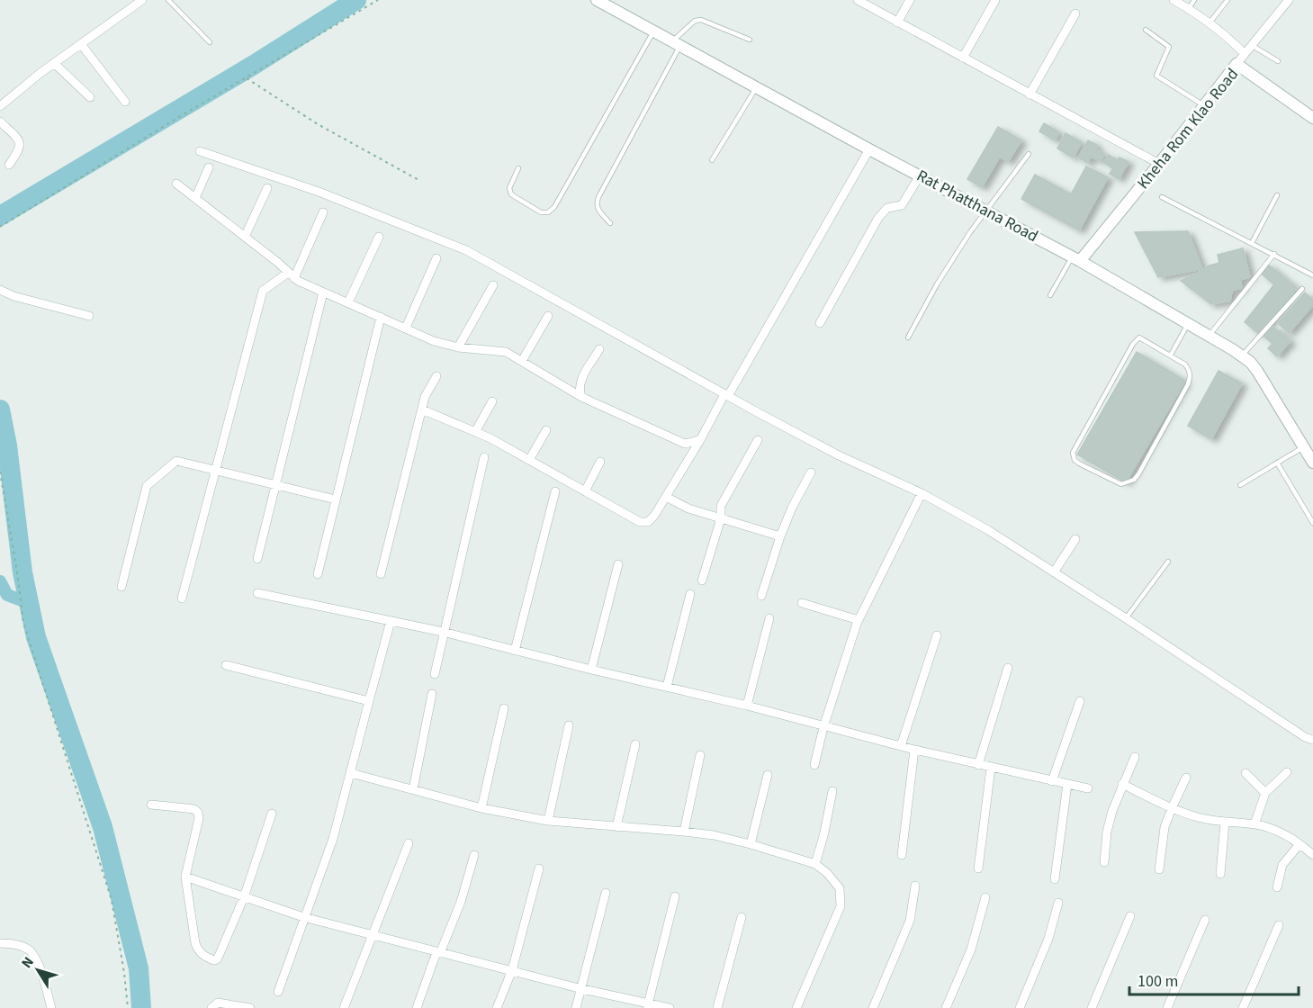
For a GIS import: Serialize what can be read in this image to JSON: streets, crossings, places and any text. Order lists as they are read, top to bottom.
{
  "streets": {
    "street": ["Kheha Rom Klao Road", "Rat Phatthana Road"]
  },
  "crossings": [
    ["Kheha Rom Klao Road", "Rat Phatthana Road"]
  ],
  "scale_bar": "100 m",
  "north": "top left"
}
